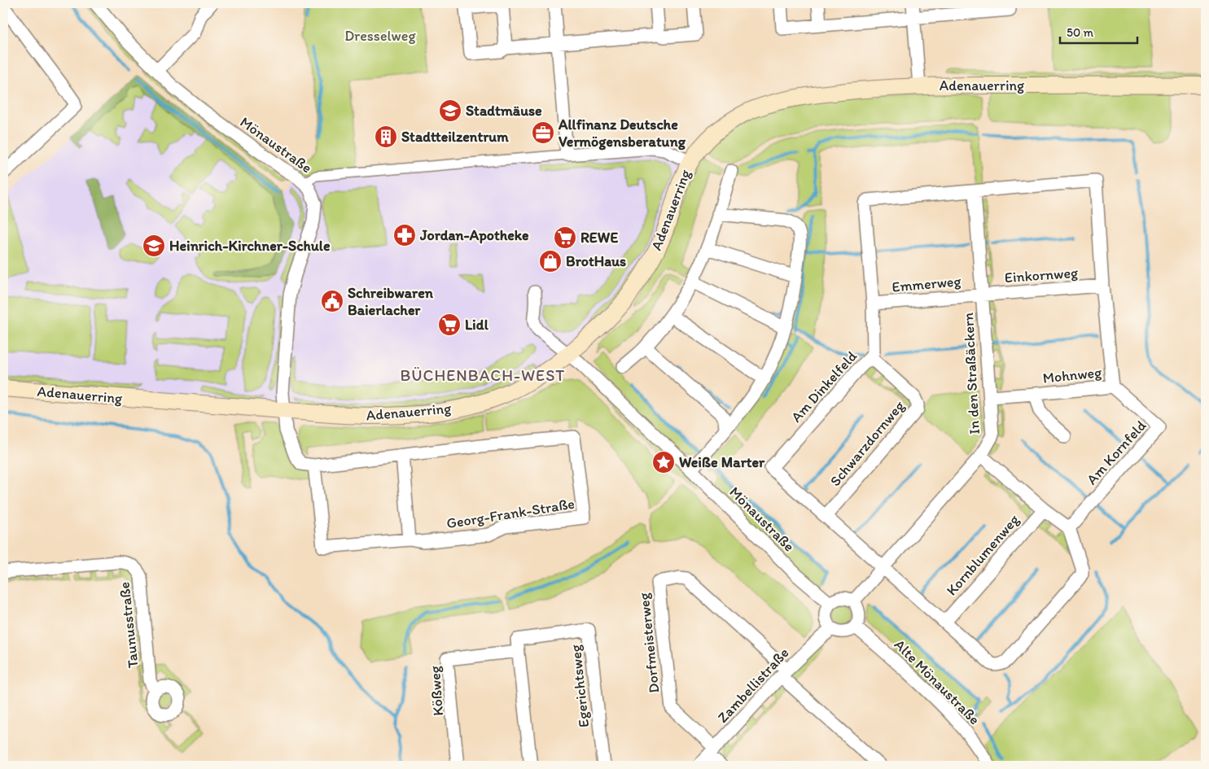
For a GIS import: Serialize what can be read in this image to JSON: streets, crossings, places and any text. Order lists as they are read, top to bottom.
{
  "streets": {
    "main road": ["Adenauerring"],
    "street": [
      "Mönaustraße",
      "Einkornweg",
      "Emmerweg",
      "In den Straßäckern",
      "Mohnweg",
      "Am Dinkelfeld",
      "Schwarzdornweg",
      "Am Kornfeld",
      "Georg-Frank-Straße",
      "Kornblumenweg",
      "Taunusstraße",
      "Dorfmeisterweg",
      "Alte Mönaustraße",
      "Zambellistraße",
      "Egerichtsweg",
      "Kößweg"
    ]
  },
  "crossings": [
    ["Adenauerring", "Mönaustraße"],
    ["Adenauerring", "Georg-Frank-Straße"],
    ["Mönaustraße", "In den Straßäckern"],
    ["Mönaustraße", "Georg-Frank-Straße"],
    ["Mönaustraße", "Alte Mönaustraße"],
    ["Mönaustraße", "Zambellistraße"],
    ["Einkornweg", "Emmerweg"],
    ["Einkornweg", "In den Straßäckern"],
    ["Emmerweg", "In den Straßäckern"],
    ["Emmerweg", "Am Dinkelfeld"],
    ["In den Straßäckern", "Mohnweg"],
    ["In den Straßäckern", "Am Dinkelfeld"],
    ["In den Straßäckern", "Alte Mönaustraße"],
    ["In den Straßäckern", "Zambellistraße"],
    ["Mohnweg", "Am Kornfeld"],
    ["Am Dinkelfeld", "Schwarzdornweg"],
    ["Dorfmeisterweg", "Zambellistraße"],
    ["Alte Mönaustraße", "Zambellistraße"],
    ["Egerichtsweg", "Kößweg"]
  ],
  "districts": ["BÜCHENBACH-WEST"],
  "parks": ["Dresselweg"],
  "places": {
    "school or university": ["Stadtmäuse", "Heinrich-Kirchner-Schule"],
    "office": ["Allfinanz Deutsche Vermögensberatung"],
    "building": ["Stadtteilzentrum"],
    "pharmacy": ["Jordan-Apotheke"],
    "supermarket": ["REWE", "Lidl"],
    "shop": ["BrotHaus"],
    "public building": ["Schreibwaren Baierlacher"],
    "place": ["Weiße Marter"]
  },
  "scale_bar": "50 m"
}
